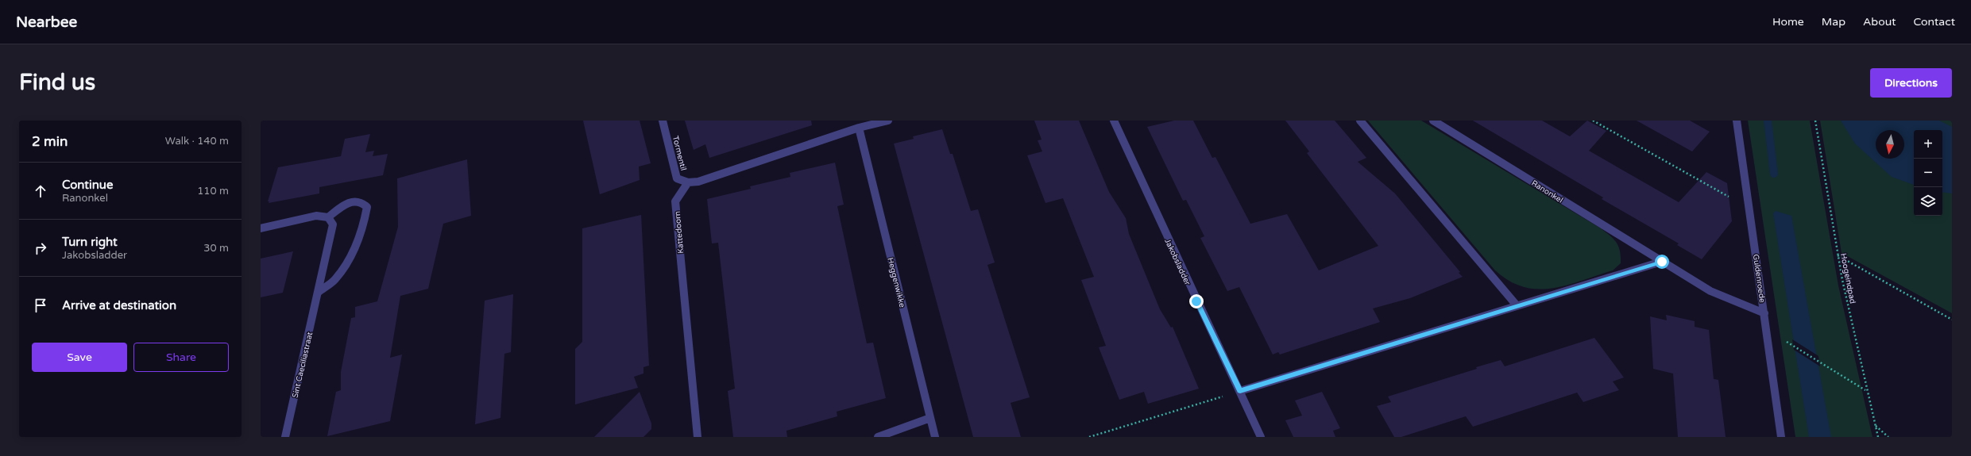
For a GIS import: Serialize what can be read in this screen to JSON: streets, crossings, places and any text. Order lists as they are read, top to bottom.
{
  "streets": {
    "street": [
      "Tormentil",
      "Ranonkel",
      "Kattedoorn",
      "Jakobsladder",
      "Guldenroede",
      "Heggenwikke",
      "Sint Caeciliastraat"
    ],
    "path": ["Hoogeindpad"]
  },
  "crossings": [
    ["Tormentil", "Kattedoorn"],
    ["Ranonkel", "Guldenroede"]
  ],
  "north": "bottom",
  "page": {
    "header": "Nearbee",
    "nav": [
      "Home",
      "Map",
      "About",
      "Contact"
    ],
    "buttons": [
      "Directions",
      ["Save", "Share"]
    ],
    "title": "Find us",
    "heading": ["2 min", "Walk · 140 m"],
    "map_buttons": ["+", "−"],
    "list": [
      ["Continue", "Ranonkel", "110 m"],
      ["Turn right", "Jakobsladder", "30 m"],
      "Arrive at destination"
    ]
  }
}
